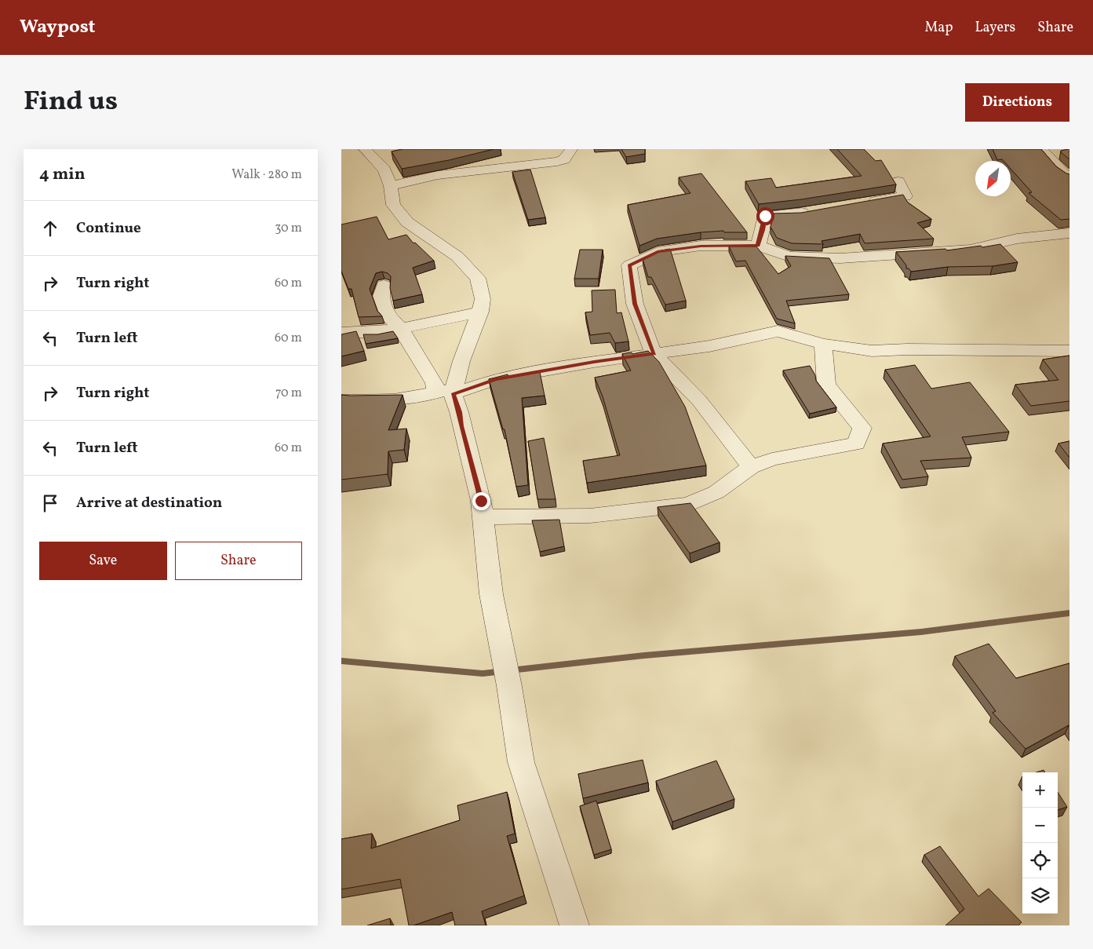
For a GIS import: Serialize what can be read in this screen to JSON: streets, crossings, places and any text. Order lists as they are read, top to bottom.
{
  "north": "bottom left",
  "page": {
    "header": "Waypost",
    "nav": ["Map", "Layers", "Share"],
    "title": "Find us",
    "buttons": [
      "Directions",
      ["Save", "Share"]
    ],
    "heading": ["4 min", "Walk · 280 m"],
    "list": [
      ["Continue", "30 m"],
      ["Turn right", "60 m"],
      ["Turn left", "60 m"],
      ["Turn right", "70 m"],
      ["Turn left", "60 m"],
      "Arrive at destination"
    ],
    "map_buttons": ["+", "−"]
  }
}
